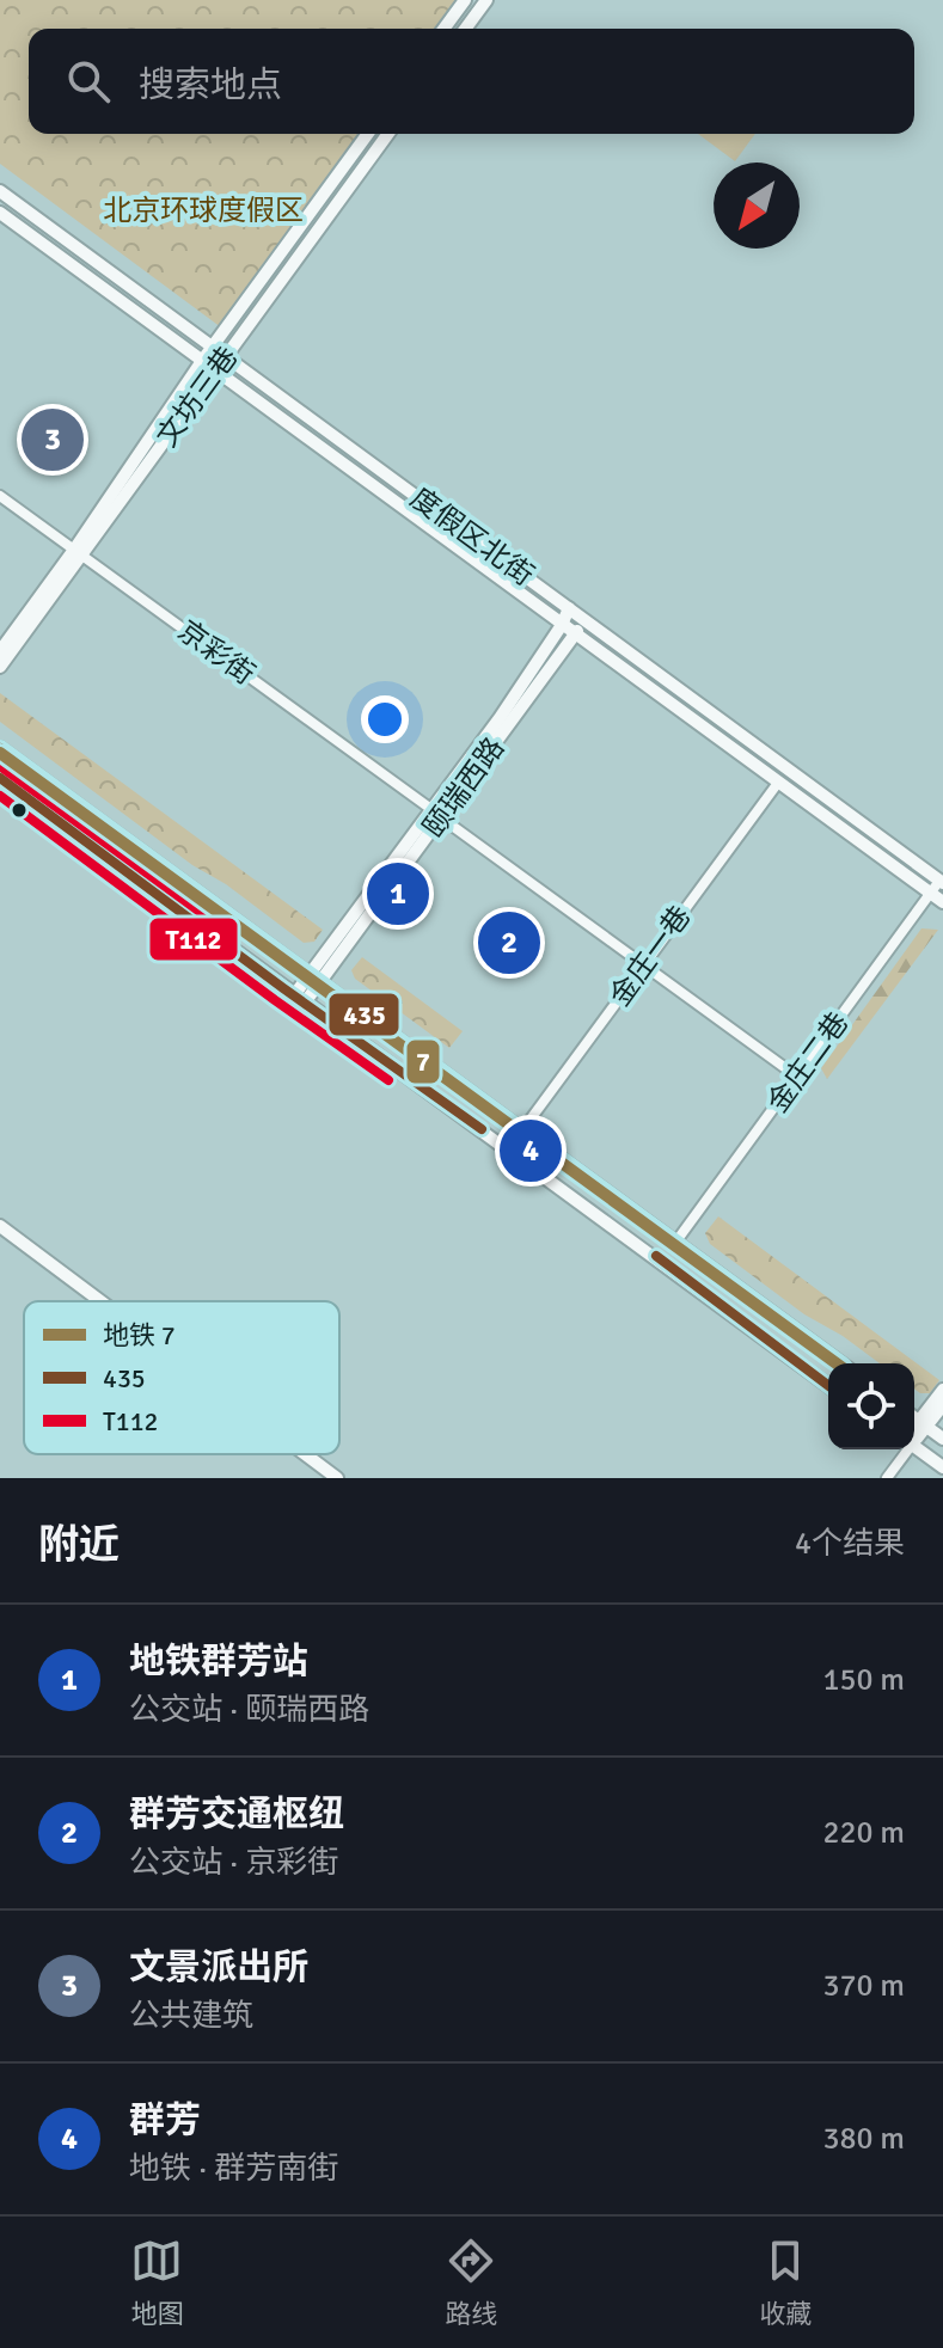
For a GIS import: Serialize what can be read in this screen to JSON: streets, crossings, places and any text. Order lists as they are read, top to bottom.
{
  "streets": {
    "main road": ["文坊三巷", "度假区北街", "颐瑞西路"],
    "street": ["京彩街", "金庄一巷", "金庄二巷"]
  },
  "crossings": [
    ["文坊三巷", "度假区北街"],
    ["文坊三巷", "京彩街"],
    ["度假区北街", "颐瑞西路"],
    ["度假区北街", "金庄一巷"],
    ["度假区北街", "金庄二巷"],
    ["京彩街", "颐瑞西路"],
    ["京彩街", "金庄一巷"],
    ["京彩街", "金庄二巷"]
  ],
  "parks": ["北京环球度假区"],
  "lines": ["transit line 435", "metro line 7", "transit line T112"],
  "legend": ["地铁 7", "435", "T112"],
  "north": "bottom left",
  "page": {
    "search": "搜索地点",
    "pins": [
      "3",
      "1",
      "2",
      "4"
    ],
    "heading": ["附近", "4个结果"],
    "list": [
      {
        "mark": "1",
        "name": "地铁群芳站",
        "note": "公交站 · 颐瑞西路",
        "value": "150 m"
      },
      {
        "mark": "2",
        "name": "群芳交通枢纽",
        "note": "公交站 · 京彩街",
        "value": "220 m"
      },
      {
        "mark": "3",
        "name": "文景派出所",
        "note": "公共建筑",
        "value": "370 m"
      },
      {
        "mark": "4",
        "name": "群芳",
        "note": "地铁 · 群芳南街",
        "value": "380 m"
      }
    ],
    "nav": ["地图", "路线", "收藏"]
  }
}
